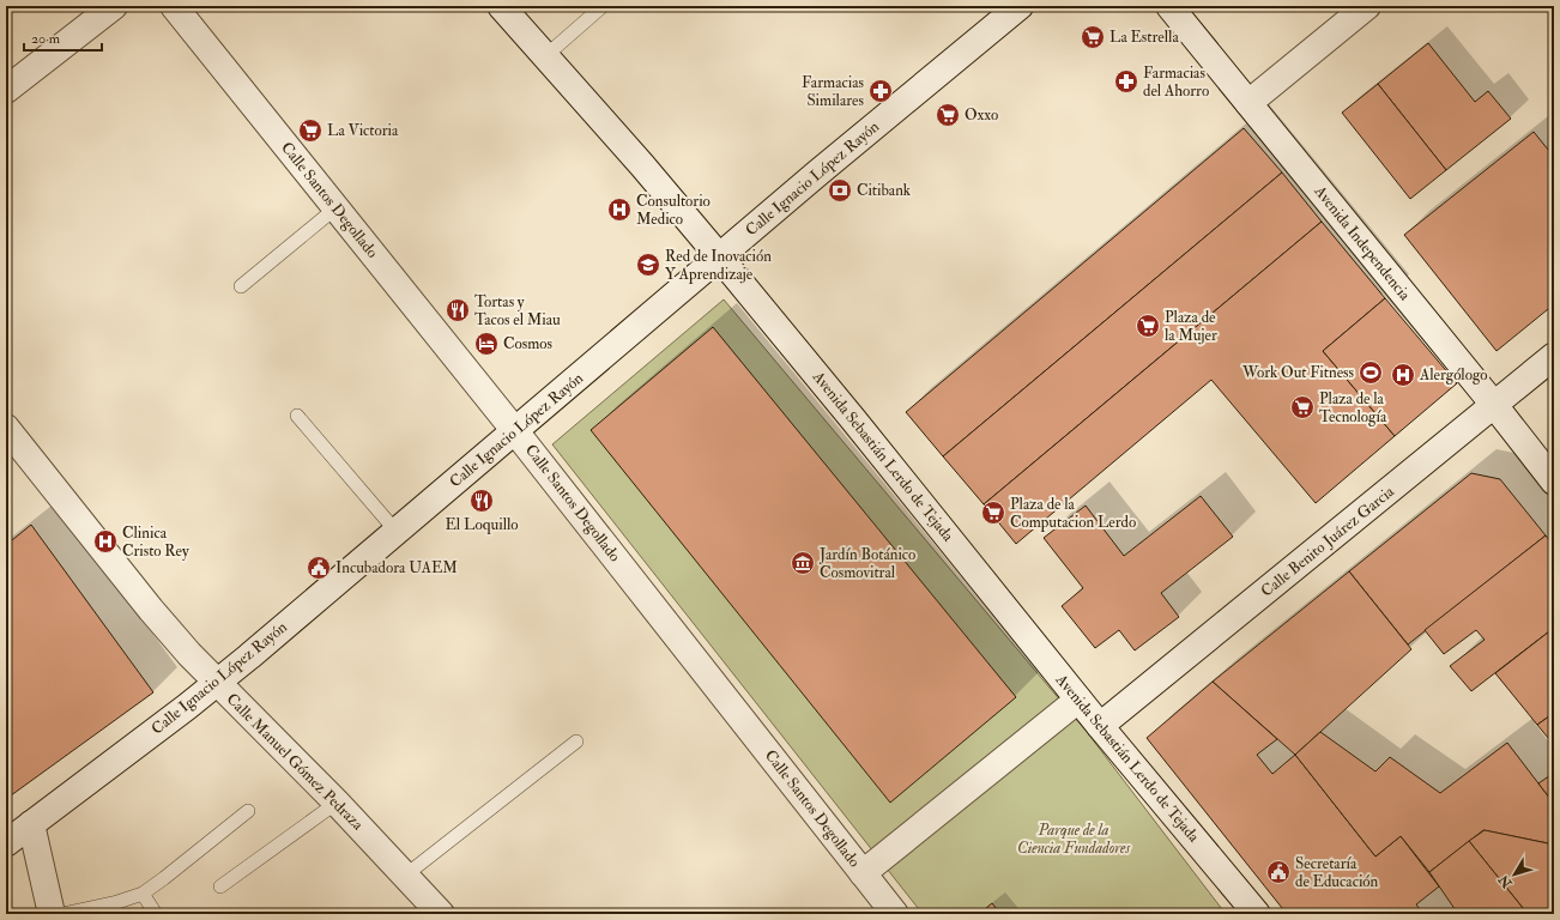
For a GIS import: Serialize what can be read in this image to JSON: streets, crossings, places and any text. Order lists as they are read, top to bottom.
{
  "streets": {
    "main road": [
      "Calle Ignacio López Rayón",
      "Calle Santos Degollado",
      "Avenida Independencia",
      "Avenida Sebastián Lerdo de Tejada",
      "Calle Benito Juárez Garcia",
      "Calle Manuel Gómez Pedraza"
    ]
  },
  "crossings": [
    ["Calle Ignacio López Rayón", "Calle Santos Degollado"],
    ["Calle Ignacio López Rayón", "Avenida Sebastián Lerdo de Tejada"],
    ["Calle Ignacio López Rayón", "Calle Manuel Gómez Pedraza"],
    ["Avenida Independencia", "Calle Benito Juárez Garcia"],
    ["Avenida Sebastián Lerdo de Tejada", "Calle Benito Juárez Garcia"]
  ],
  "parks": ["Parque de la Ciencia Fundadores"],
  "places": {
    "supermarket": [
      "La Estrella",
      "Oxxo",
      "La Victoria",
      "Plaza de la Mujer",
      "Plaza de la Tecnología",
      "Plaza de la Computacion Lerdo"
    ],
    "pharmacy": ["Farmacias del Ahorro", "Farmacias Similares"],
    "bank": ["Citibank"],
    "hospital": ["Consultorio Medico", "Alergólogo", "Clinica Cristo Rey"],
    "school or university": ["Red de Inovación Y Aprendizaje"],
    "restaurant": ["Tortas y Tacos el Miau", "El Loquillo"],
    "hotel": ["Cosmos"],
    "sports": ["Work Out Fitness"],
    "museum": ["Jardín Botánico Cosmovitral"],
    "public building": ["Incubadora UAEM", "Secretaría de Educación"]
  },
  "scale_bar": "20 m",
  "north": "bottom left"
}
